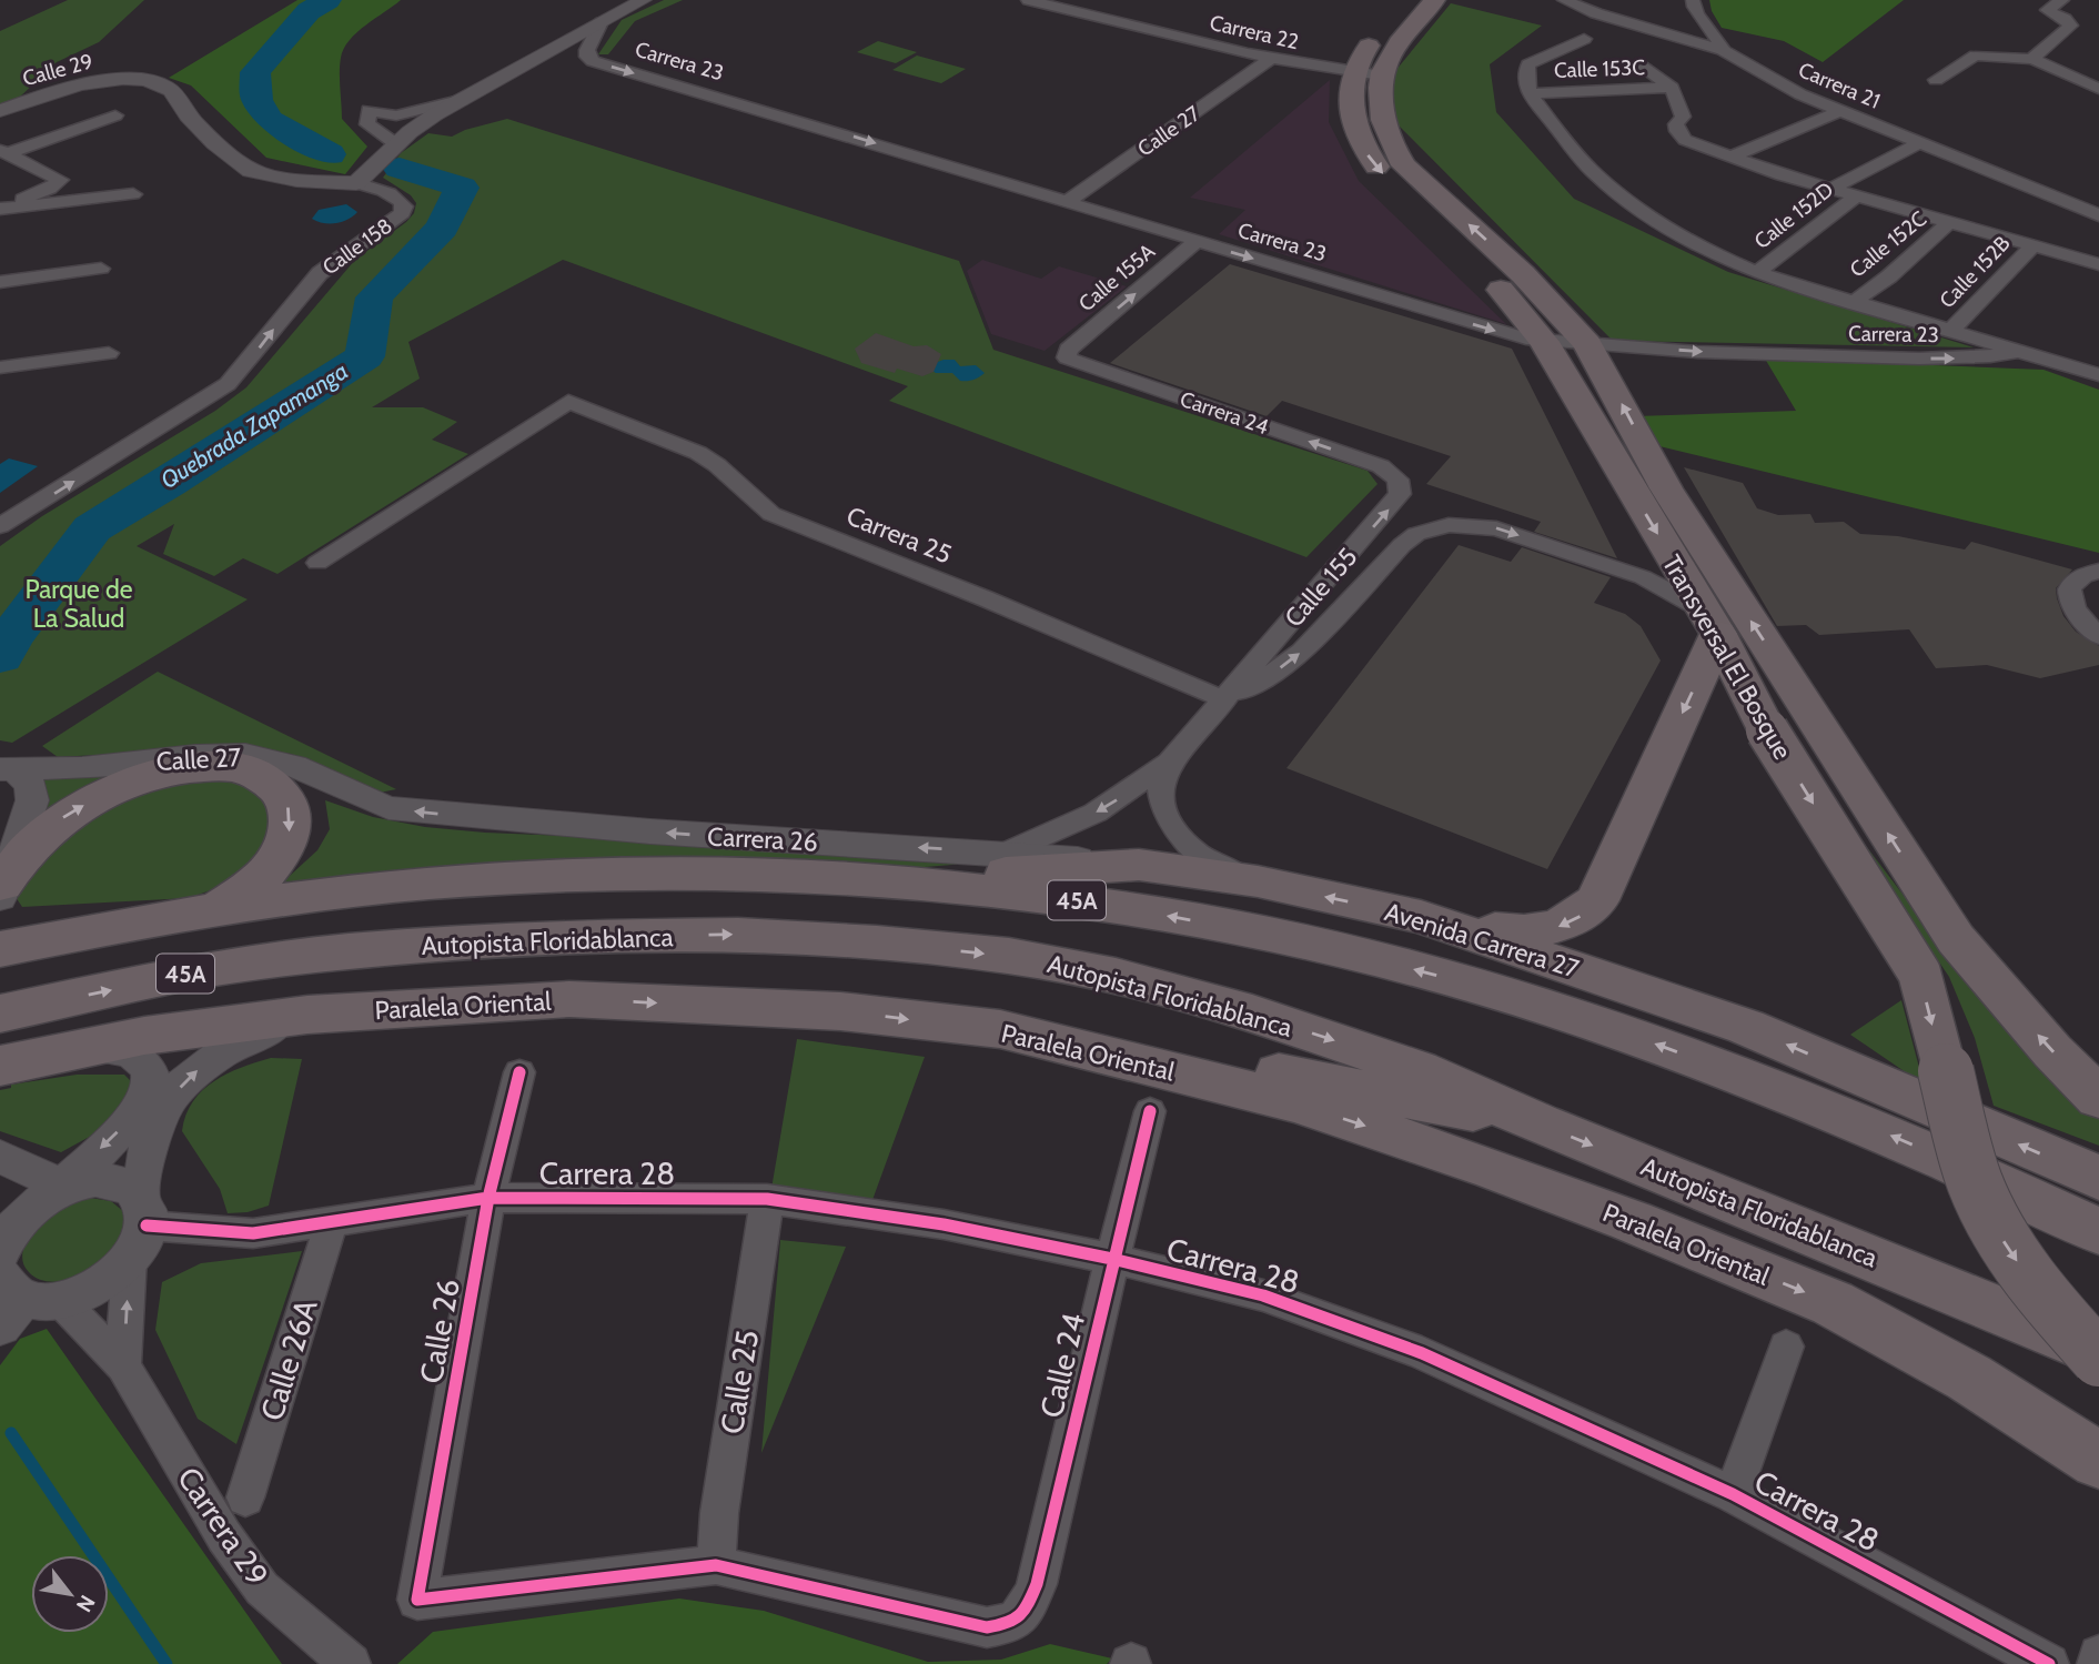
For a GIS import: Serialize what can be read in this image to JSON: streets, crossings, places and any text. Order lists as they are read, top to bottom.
{
  "streets": {
    "highway": [
      "45A",
      "Avenida Carrera 27",
      "Autopista Floridablanca",
      "Paralela Oriental"
    ],
    "main road": ["Transversal El Bosque"],
    "street": [
      "Carrera 22",
      "Carrera 23",
      "Calle 153C",
      "Calle 29",
      "Carrera 21",
      "Calle 27",
      "Calle 152D",
      "Calle 152C",
      "Calle 158",
      "Calle 152B",
      "Calle 155A",
      "Carrera 24",
      "Carrera 25",
      "Calle 155",
      "Carrera 26",
      "Carrera 28",
      "Calle 26",
      "Calle 26A",
      "Calle 24",
      "Calle 25",
      "Carrera 29"
    ]
  },
  "crossings": [
    ["Carrera 22", "Calle 27"],
    ["Carrera 22", "Transversal El Bosque"],
    ["Carrera 23", "Calle 153C"],
    ["Carrera 23", "Calle 27"],
    ["Carrera 23", "Calle 152D"],
    ["Carrera 23", "Calle 152C"],
    ["Carrera 23", "Calle 152B"],
    ["Carrera 23", "Calle 155A"],
    ["Carrera 23", "Transversal El Bosque"],
    ["Calle 29", "Calle 158"],
    ["Calle 27", "Carrera 26"],
    ["Calle 155A", "Carrera 24"],
    ["Carrera 24", "Calle 155"],
    ["Carrera 25", "Calle 155"],
    ["Calle 155", "Transversal El Bosque"],
    ["Calle 155", "Carrera 26"],
    ["Carrera 26", "Avenida Carrera 27"],
    ["45A", "Avenida Carrera 27"],
    ["Carrera 28", "Calle 26"],
    ["Carrera 28", "Calle 26A"],
    ["Carrera 28", "Calle 24"],
    ["Carrera 28", "Calle 25"],
    ["Calle 26", "Calle 24"],
    ["Calle 26", "Calle 25"],
    ["Calle 24", "Calle 25"]
  ],
  "one_way": ["Calle 155A", "Carrera 24", "Carrera 26"],
  "water": ["Quebrada Zapamanga"],
  "parks": ["Parque de La Salud"],
  "north": "bottom right"
}
